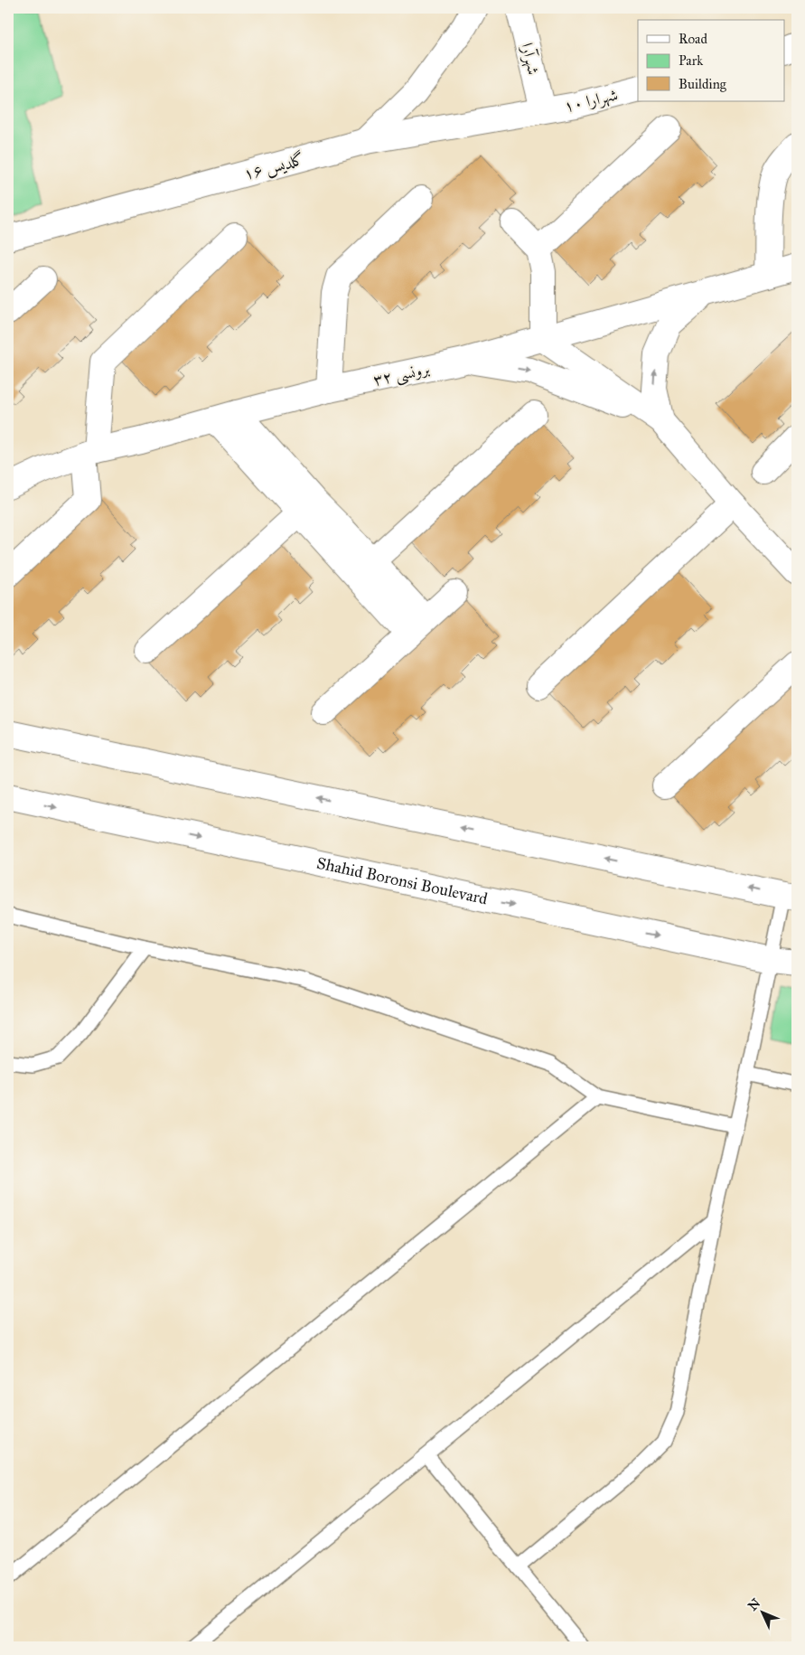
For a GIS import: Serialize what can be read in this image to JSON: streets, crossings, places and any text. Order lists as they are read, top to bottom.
{
  "streets": {
    "street": [
      "شهرآرا",
      "شهرارا ۱۰",
      "گلدیس ۱۶",
      "برونسی ۳۲",
      "Shahid Boronsi Boulevard"
    ]
  },
  "crossings": [
    ["شهرآرا", "شهرارا ۱۰"],
    ["شهرآرا", "گلدیس ۱۶"],
    ["شهرارا ۱۰", "گلدیس ۱۶"]
  ],
  "legend": ["Road", "Park", "Building"],
  "north": "top left"
}
